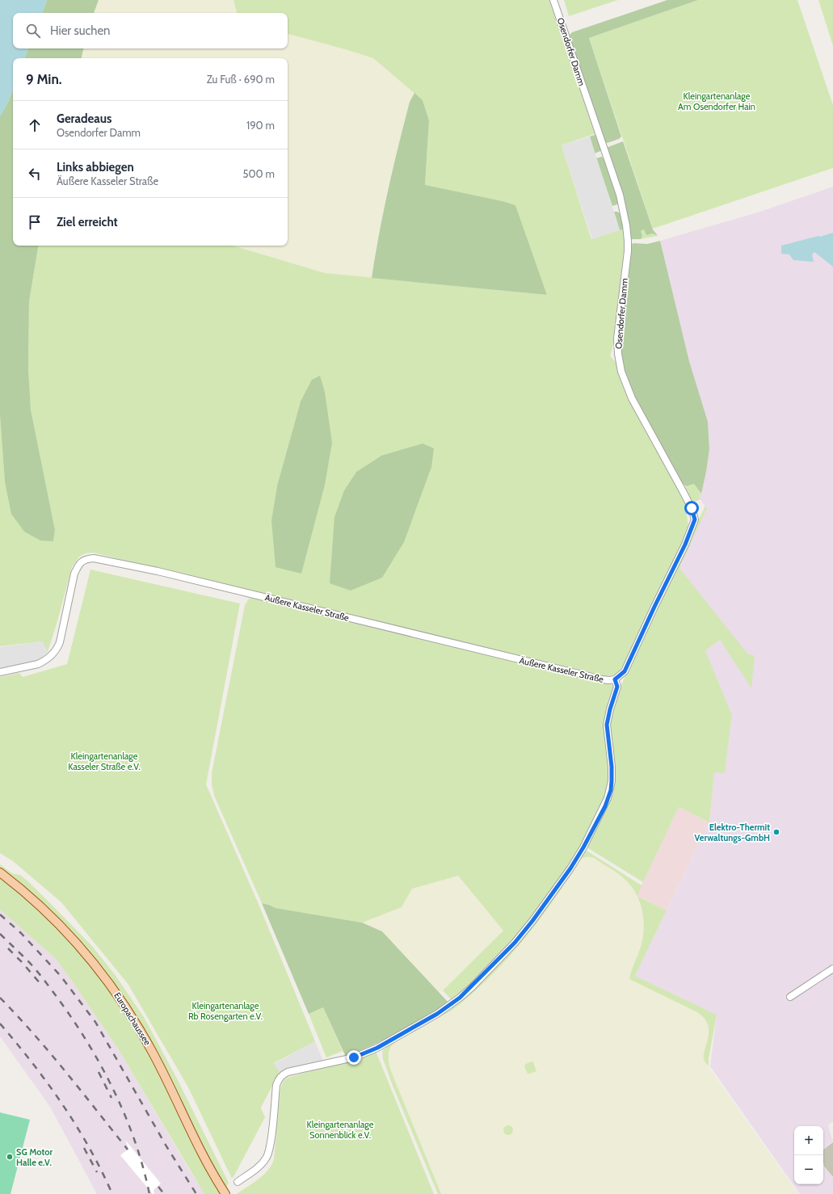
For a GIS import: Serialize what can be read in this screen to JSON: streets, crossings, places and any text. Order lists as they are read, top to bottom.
{
  "streets": {
    "main road": ["Europachaussee"],
    "street": ["Osendorfer Damm", "Äußere Kasseler Straße"]
  },
  "crossings": [
    ["Osendorfer Damm", "Äußere Kasseler Straße"]
  ],
  "parks": [
    "Kleingartenanlage Am Osendorfer Hain",
    "Kleingartenanlage Kasseler Straße e.V.",
    "Kleingartenanlage Rb Rosengarten e.V.",
    "Kleingartenanlage Sonnenblick e.V."
  ],
  "places": ["Elektro-Thermit Verwaltungs-GmbH", "SG Motor Halle e.V."],
  "page": {
    "search": "Hier suchen",
    "heading": ["9 Min.", "Zu Fuß · 690 m"],
    "list": [
      ["Geradeaus", "Osendorfer Damm", "190 m"],
      ["Links abbiegen", "Äußere Kasseler Straße", "500 m"],
      "Ziel erreicht"
    ],
    "map_buttons": ["+", "−"]
  }
}
